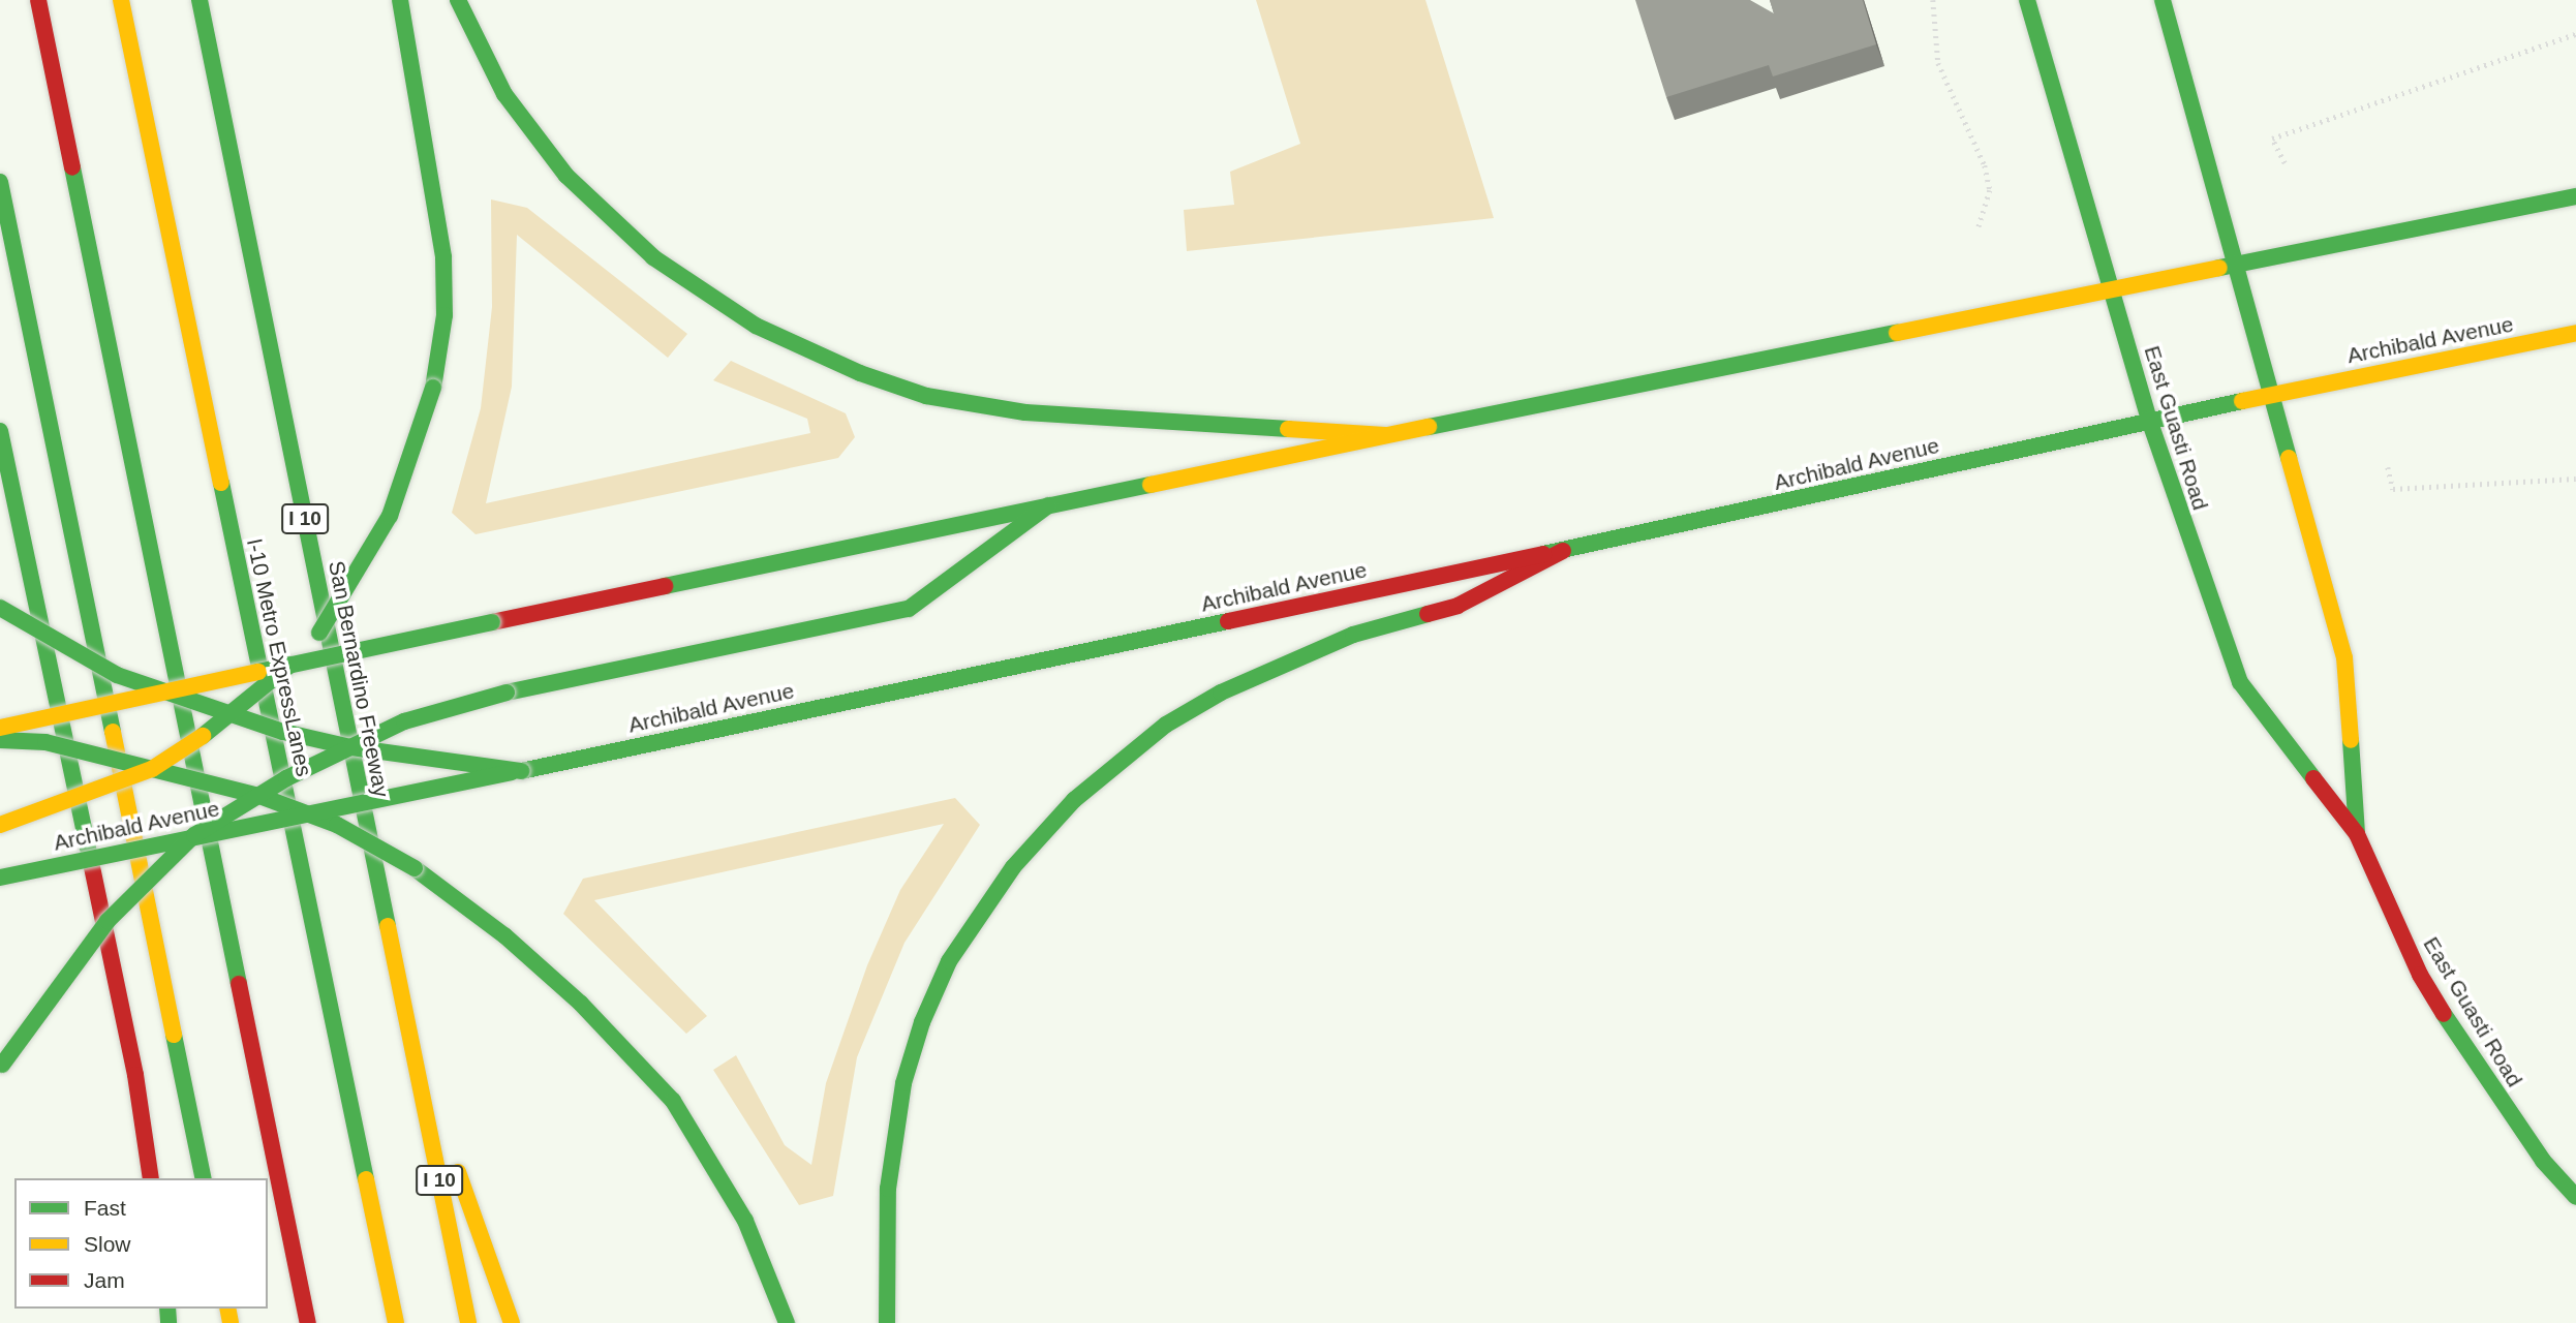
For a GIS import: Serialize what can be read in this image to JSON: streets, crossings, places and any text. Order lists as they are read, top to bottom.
{
  "streets": {
    "main road": [
      "Archibald Avenue",
      "East Guasti Road",
      "I 10",
      "I-10 Metro ExpressLanes",
      "San Bernardino Freeway"
    ]
  },
  "crossings": [
    ["Archibald Avenue", "East Guasti Road"]
  ],
  "legend": ["Fast", "Slow", "Jam"]
}
